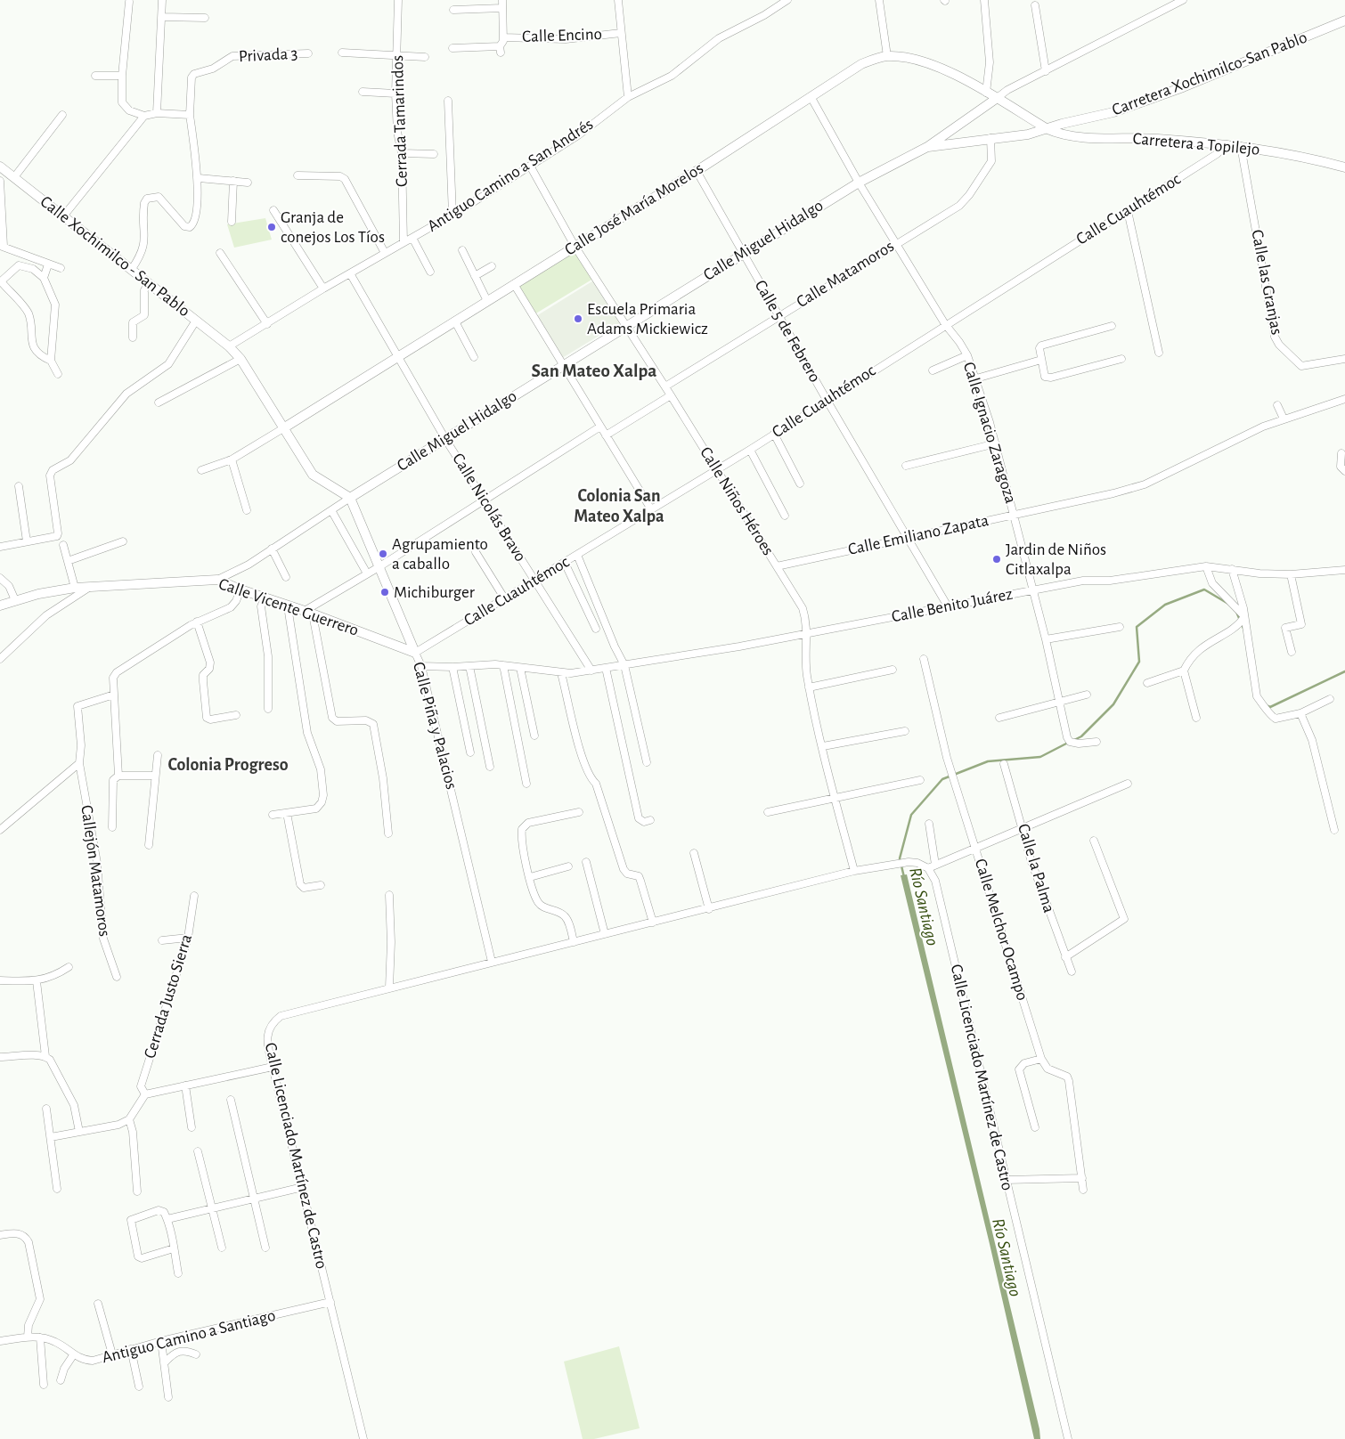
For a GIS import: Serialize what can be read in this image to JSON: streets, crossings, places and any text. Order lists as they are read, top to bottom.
{
  "streets": {
    "main road": [
      "Carretera Xochimilco-San Pablo",
      "Carretera a Topilejo",
      "Calle José María Morelos",
      "Calle Miguel Hidalgo",
      "Calle Xochimilco - San Pablo",
      "Calle Vicente Guerrero",
      "Calle Piña y Palacios"
    ],
    "street": [
      "Calle Encino",
      "Privada 3",
      "Cerrada Tamarindos",
      "Antiguo Camino a San Andrés",
      "Calle Cuauhtémoc",
      "Calle Matamoros",
      "Calle las Granjas",
      "Calle 5 de Febrero",
      "Calle Ignacio Zaragoza",
      "Calle Niños Héroes",
      "Calle Nicolás Bravo",
      "Calle Emiliano Zapata",
      "Calle Benito Juárez",
      "Calle la Palma",
      "Callejón Matamoros",
      "Calle Melchor Ocampo",
      "Cerrada Justo Sierra",
      "Calle Licenciado Martínez de Castro",
      "Antiguo Camino a Santiago"
    ]
  },
  "crossings": [
    ["Carretera Xochimilco-San Pablo", "Carretera a Topilejo"],
    ["Carretera Xochimilco-San Pablo", "Calle Miguel Hidalgo"],
    ["Cerrada Tamarindos", "Antiguo Camino a San Andrés"],
    ["Carretera a Topilejo", "Calle José María Morelos"],
    ["Carretera a Topilejo", "Calle Cuauhtémoc"],
    ["Carretera a Topilejo", "Calle Miguel Hidalgo"],
    ["Carretera a Topilejo", "Calle las Granjas"],
    ["Antiguo Camino a San Andrés", "Calle Xochimilco - San Pablo"],
    ["Antiguo Camino a San Andrés", "Calle Niños Héroes"],
    ["Antiguo Camino a San Andrés", "Calle Nicolás Bravo"],
    ["Calle José María Morelos", "Calle Miguel Hidalgo"],
    ["Calle José María Morelos", "Calle Xochimilco - San Pablo"],
    ["Calle José María Morelos", "Calle 5 de Febrero"],
    ["Calle José María Morelos", "Calle Ignacio Zaragoza"],
    ["Calle José María Morelos", "Calle Niños Héroes"],
    ["Calle José María Morelos", "Calle Nicolás Bravo"],
    ["Calle Cuauhtémoc", "Calle 5 de Febrero"],
    ["Calle Cuauhtémoc", "Calle Ignacio Zaragoza"],
    ["Calle Cuauhtémoc", "Calle Niños Héroes"],
    ["Calle Cuauhtémoc", "Calle Nicolás Bravo"],
    ["Calle Cuauhtémoc", "Calle Vicente Guerrero"],
    ["Calle Cuauhtémoc", "Calle Piña y Palacios"],
    ["Calle Miguel Hidalgo", "Calle Xochimilco - San Pablo"],
    ["Calle Miguel Hidalgo", "Calle Matamoros"],
    ["Calle Miguel Hidalgo", "Calle 5 de Febrero"],
    ["Calle Miguel Hidalgo", "Calle Ignacio Zaragoza"],
    ["Calle Miguel Hidalgo", "Calle Niños Héroes"],
    ["Calle Miguel Hidalgo", "Calle Nicolás Bravo"],
    ["Calle Miguel Hidalgo", "Calle Vicente Guerrero"],
    ["Calle Miguel Hidalgo", "Calle Piña y Palacios"],
    ["Calle Xochimilco - San Pablo", "Calle Piña y Palacios"],
    ["Calle Matamoros", "Calle 5 de Febrero"],
    ["Calle Matamoros", "Calle Ignacio Zaragoza"],
    ["Calle Matamoros", "Calle Niños Héroes"],
    ["Calle 5 de Febrero", "Calle Emiliano Zapata"],
    ["Calle 5 de Febrero", "Calle Benito Juárez"],
    ["Calle Ignacio Zaragoza", "Calle Emiliano Zapata"],
    ["Calle Ignacio Zaragoza", "Calle Benito Juárez"],
    ["Calle Niños Héroes", "Calle Emiliano Zapata"],
    ["Calle Niños Héroes", "Calle Benito Juárez"],
    ["Calle Niños Héroes", "Calle Licenciado Martínez de Castro"],
    ["Calle Nicolás Bravo", "Calle Benito Juárez"],
    ["Calle Benito Juárez", "Calle Piña y Palacios"],
    ["Calle Vicente Guerrero", "Calle Piña y Palacios"],
    ["Calle Piña y Palacios", "Calle Licenciado Martínez de Castro"],
    ["Calle Licenciado Martínez de Castro", "Antiguo Camino a Santiago"]
  ],
  "districts": ["San Mateo Xalpa", "Colonia San Mateo Xalpa", "Colonia Progreso"],
  "water": ["Río Santiago"],
  "places": [
    "Granja de conejos Los Tíos",
    "Escuela Primaria Adams Mickiewicz",
    "Agrupamiento a caballo",
    "Jardin de Niños Citlaxalpa",
    "Michiburger"
  ]
}
